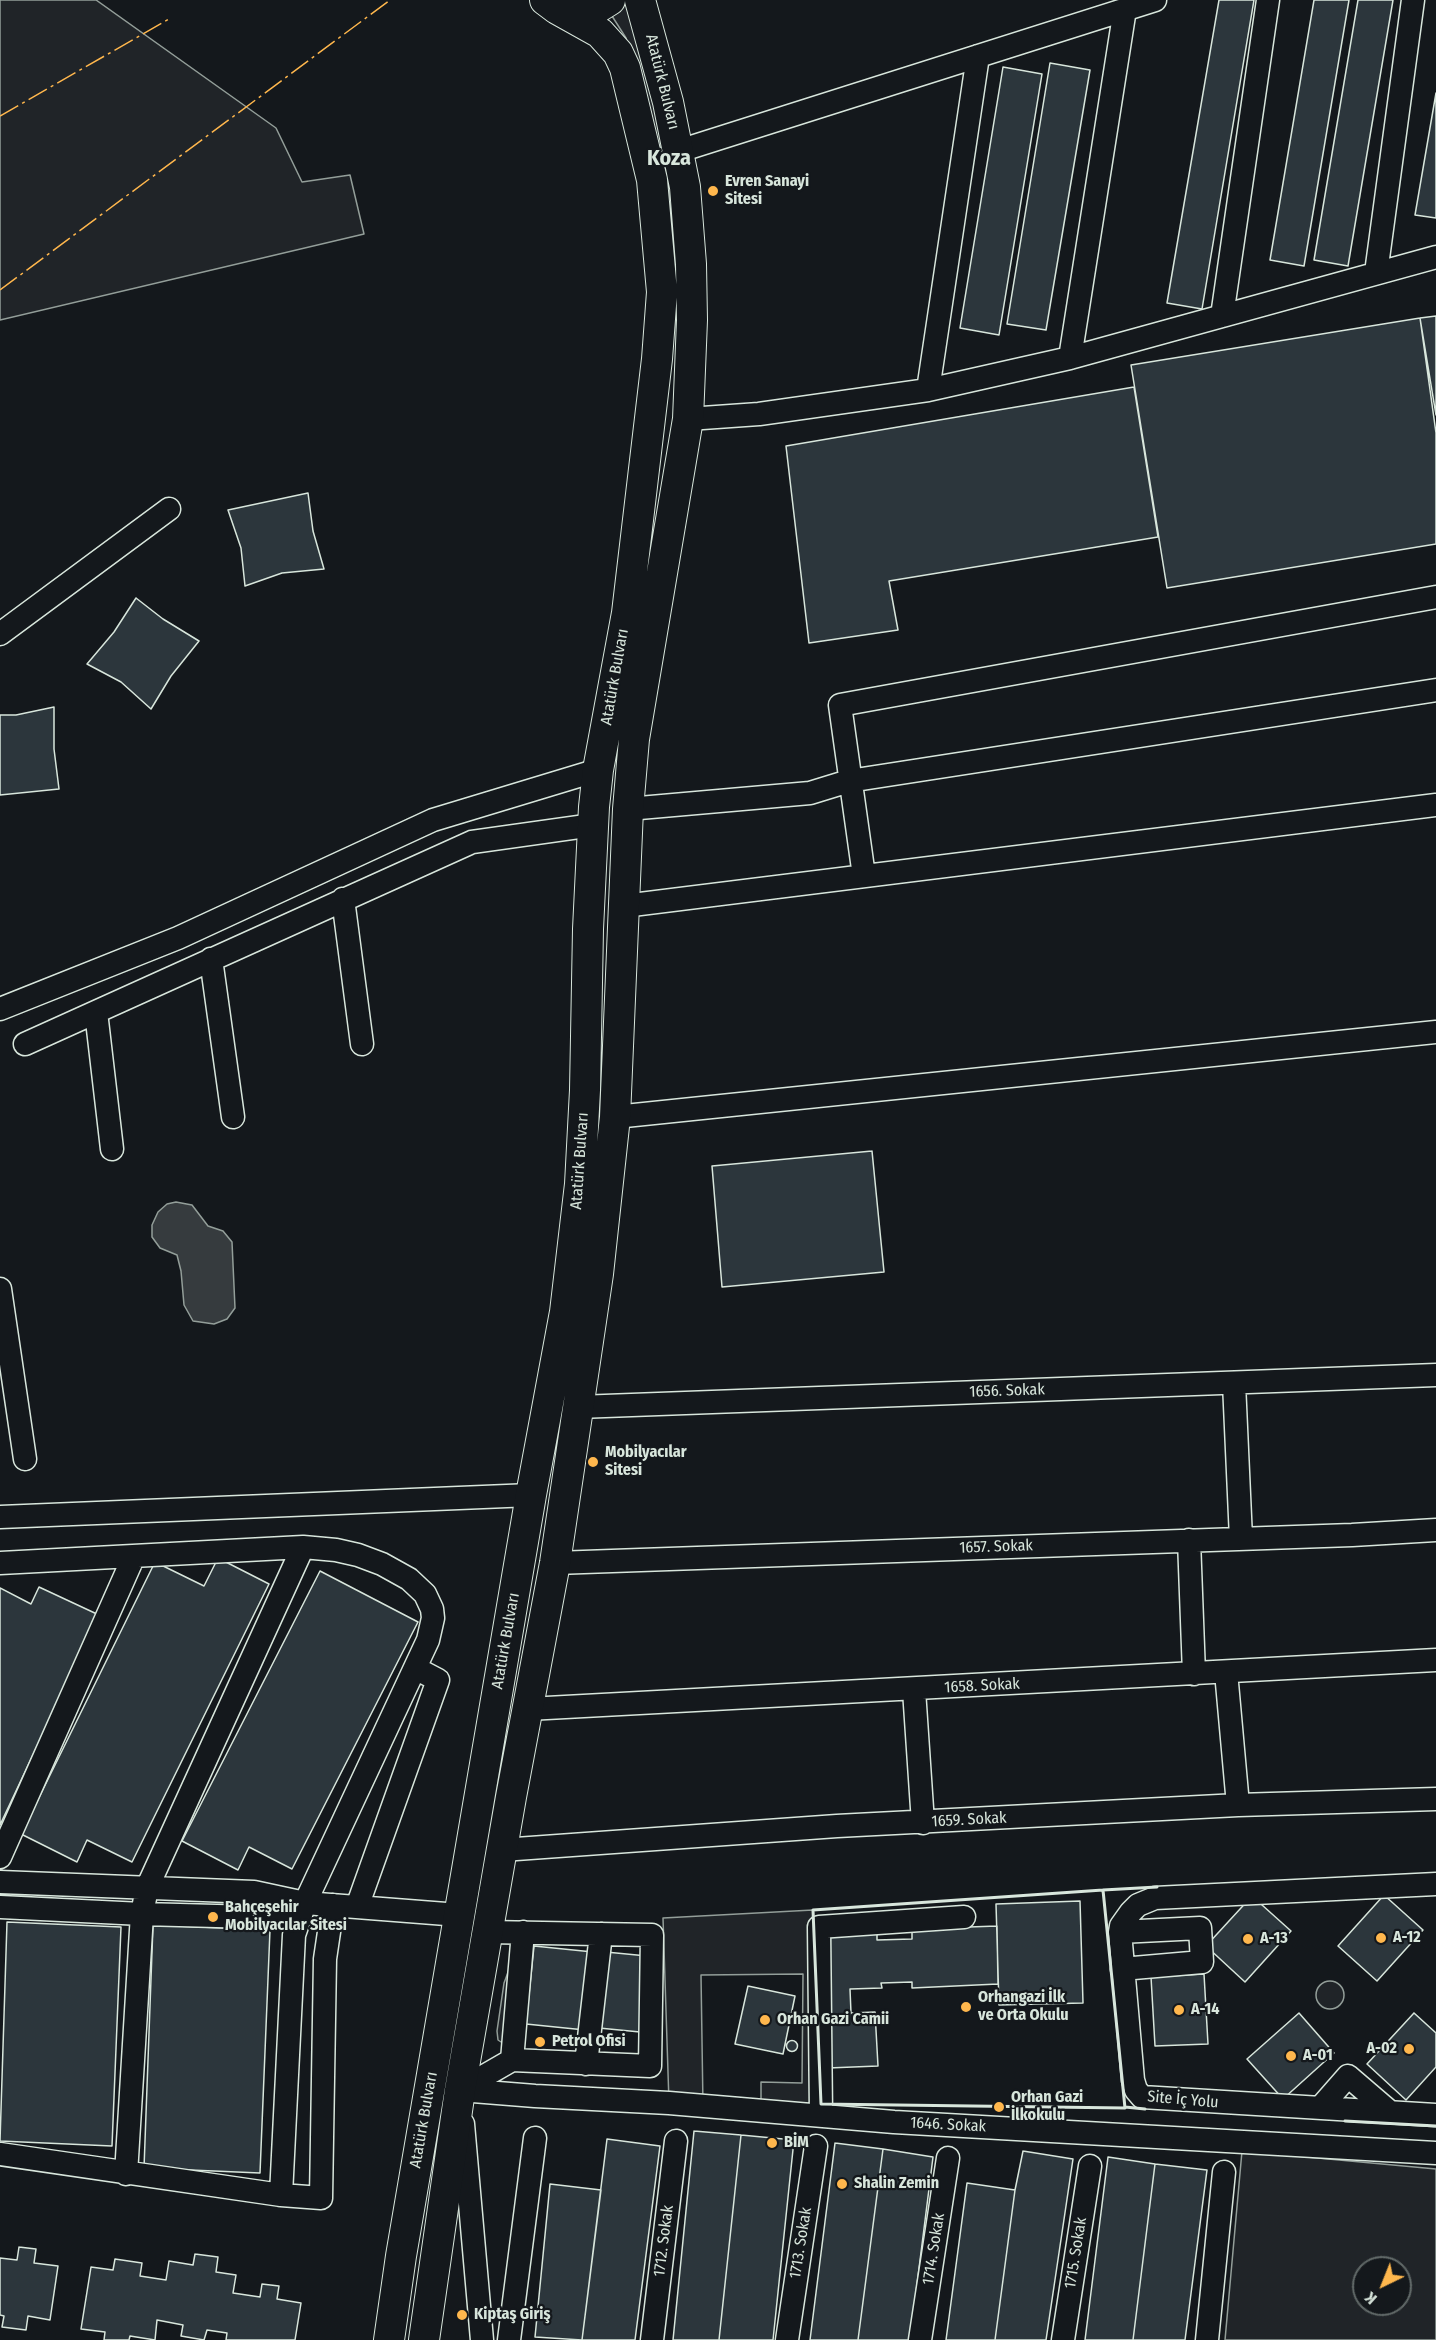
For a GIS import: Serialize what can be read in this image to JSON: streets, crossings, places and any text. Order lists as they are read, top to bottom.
{
  "streets": {
    "main road": ["Atatürk Bulvarı"],
    "street": [
      "1656. Sokak",
      "1657. Sokak",
      "1658. Sokak",
      "1659. Sokak",
      "Site İç Yolu",
      "1646. Sokak",
      "1712. Sokak",
      "1713. Sokak",
      "1714. Sokak",
      "1715. Sokak"
    ]
  },
  "crossings": [
    ["Atatürk Bulvarı", "1656. Sokak"],
    ["Atatürk Bulvarı", "1657. Sokak"],
    ["Atatürk Bulvarı", "1658. Sokak"],
    ["Atatürk Bulvarı", "1659. Sokak"],
    ["Atatürk Bulvarı", "1646. Sokak"]
  ],
  "districts": ["Koza"],
  "places": [
    "Evren Sanayi Sitesi",
    "Mobilyacılar Sitesi",
    "Bahçeşehir Mobilyacılar Sitesi",
    "A-12",
    "A-13",
    "Orhangazi İlk ve Orta Okulu",
    "A-14",
    "Orhan Gazi Camii",
    "Petrol Ofisi",
    "A-02",
    "A-01",
    "Orhan Gazi İlkokulu",
    "BİM",
    "Shalin Zemin",
    "Kiptaş Giriş"
  ],
  "north": "bottom left"
}
